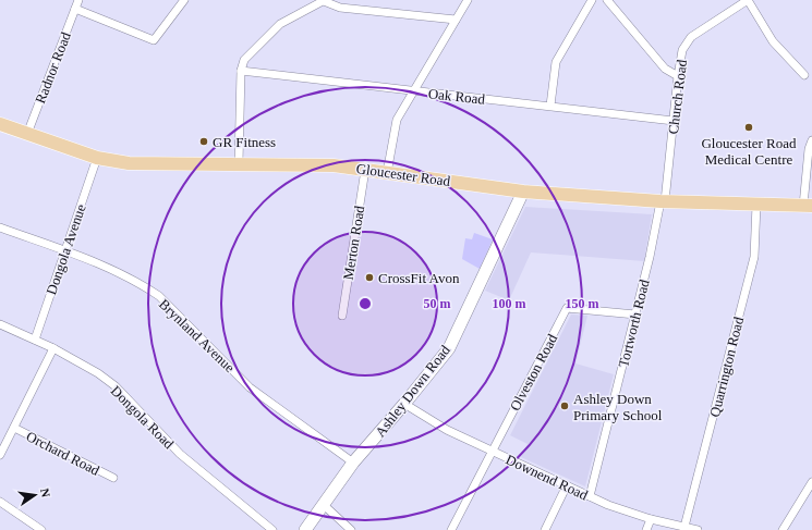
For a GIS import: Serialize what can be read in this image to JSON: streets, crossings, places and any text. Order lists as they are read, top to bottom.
{
  "streets": {
    "main road": ["Gloucester Road", "Ashley Down Road"],
    "street": [
      "Radnor Road",
      "Oak Road",
      "Church Road",
      "Merton Road",
      "Dongola Avenue",
      "Tortworth Road",
      "Brynland Avenue",
      "Quarrington Road",
      "Olveston Road",
      "Dongola Road",
      "Orchard Road",
      "Downend Road"
    ]
  },
  "crossings": [
    ["Radnor Road", "Gloucester Road"],
    ["Oak Road", "Church Road"],
    ["Church Road", "Gloucester Road"],
    ["Church Road", "Tortworth Road"],
    ["Gloucester Road", "Merton Road"],
    ["Gloucester Road", "Dongola Avenue"],
    ["Gloucester Road", "Tortworth Road"],
    ["Gloucester Road", "Quarrington Road"],
    ["Gloucester Road", "Ashley Down Road"],
    ["Dongola Avenue", "Brynland Avenue"],
    ["Dongola Avenue", "Dongola Road"],
    ["Tortworth Road", "Olveston Road"],
    ["Tortworth Road", "Downend Road"],
    ["Brynland Avenue", "Ashley Down Road"],
    ["Quarrington Road", "Downend Road"],
    ["Olveston Road", "Downend Road"],
    ["Ashley Down Road", "Downend Road"]
  ],
  "places": [
    "Gloucester Road Medical Centre",
    "GR Fitness",
    "CrossFit Avon",
    "Ashley Down Primary School"
  ],
  "north": "right",
  "rings": ["50 m", "100 m", "150 m"]
}
